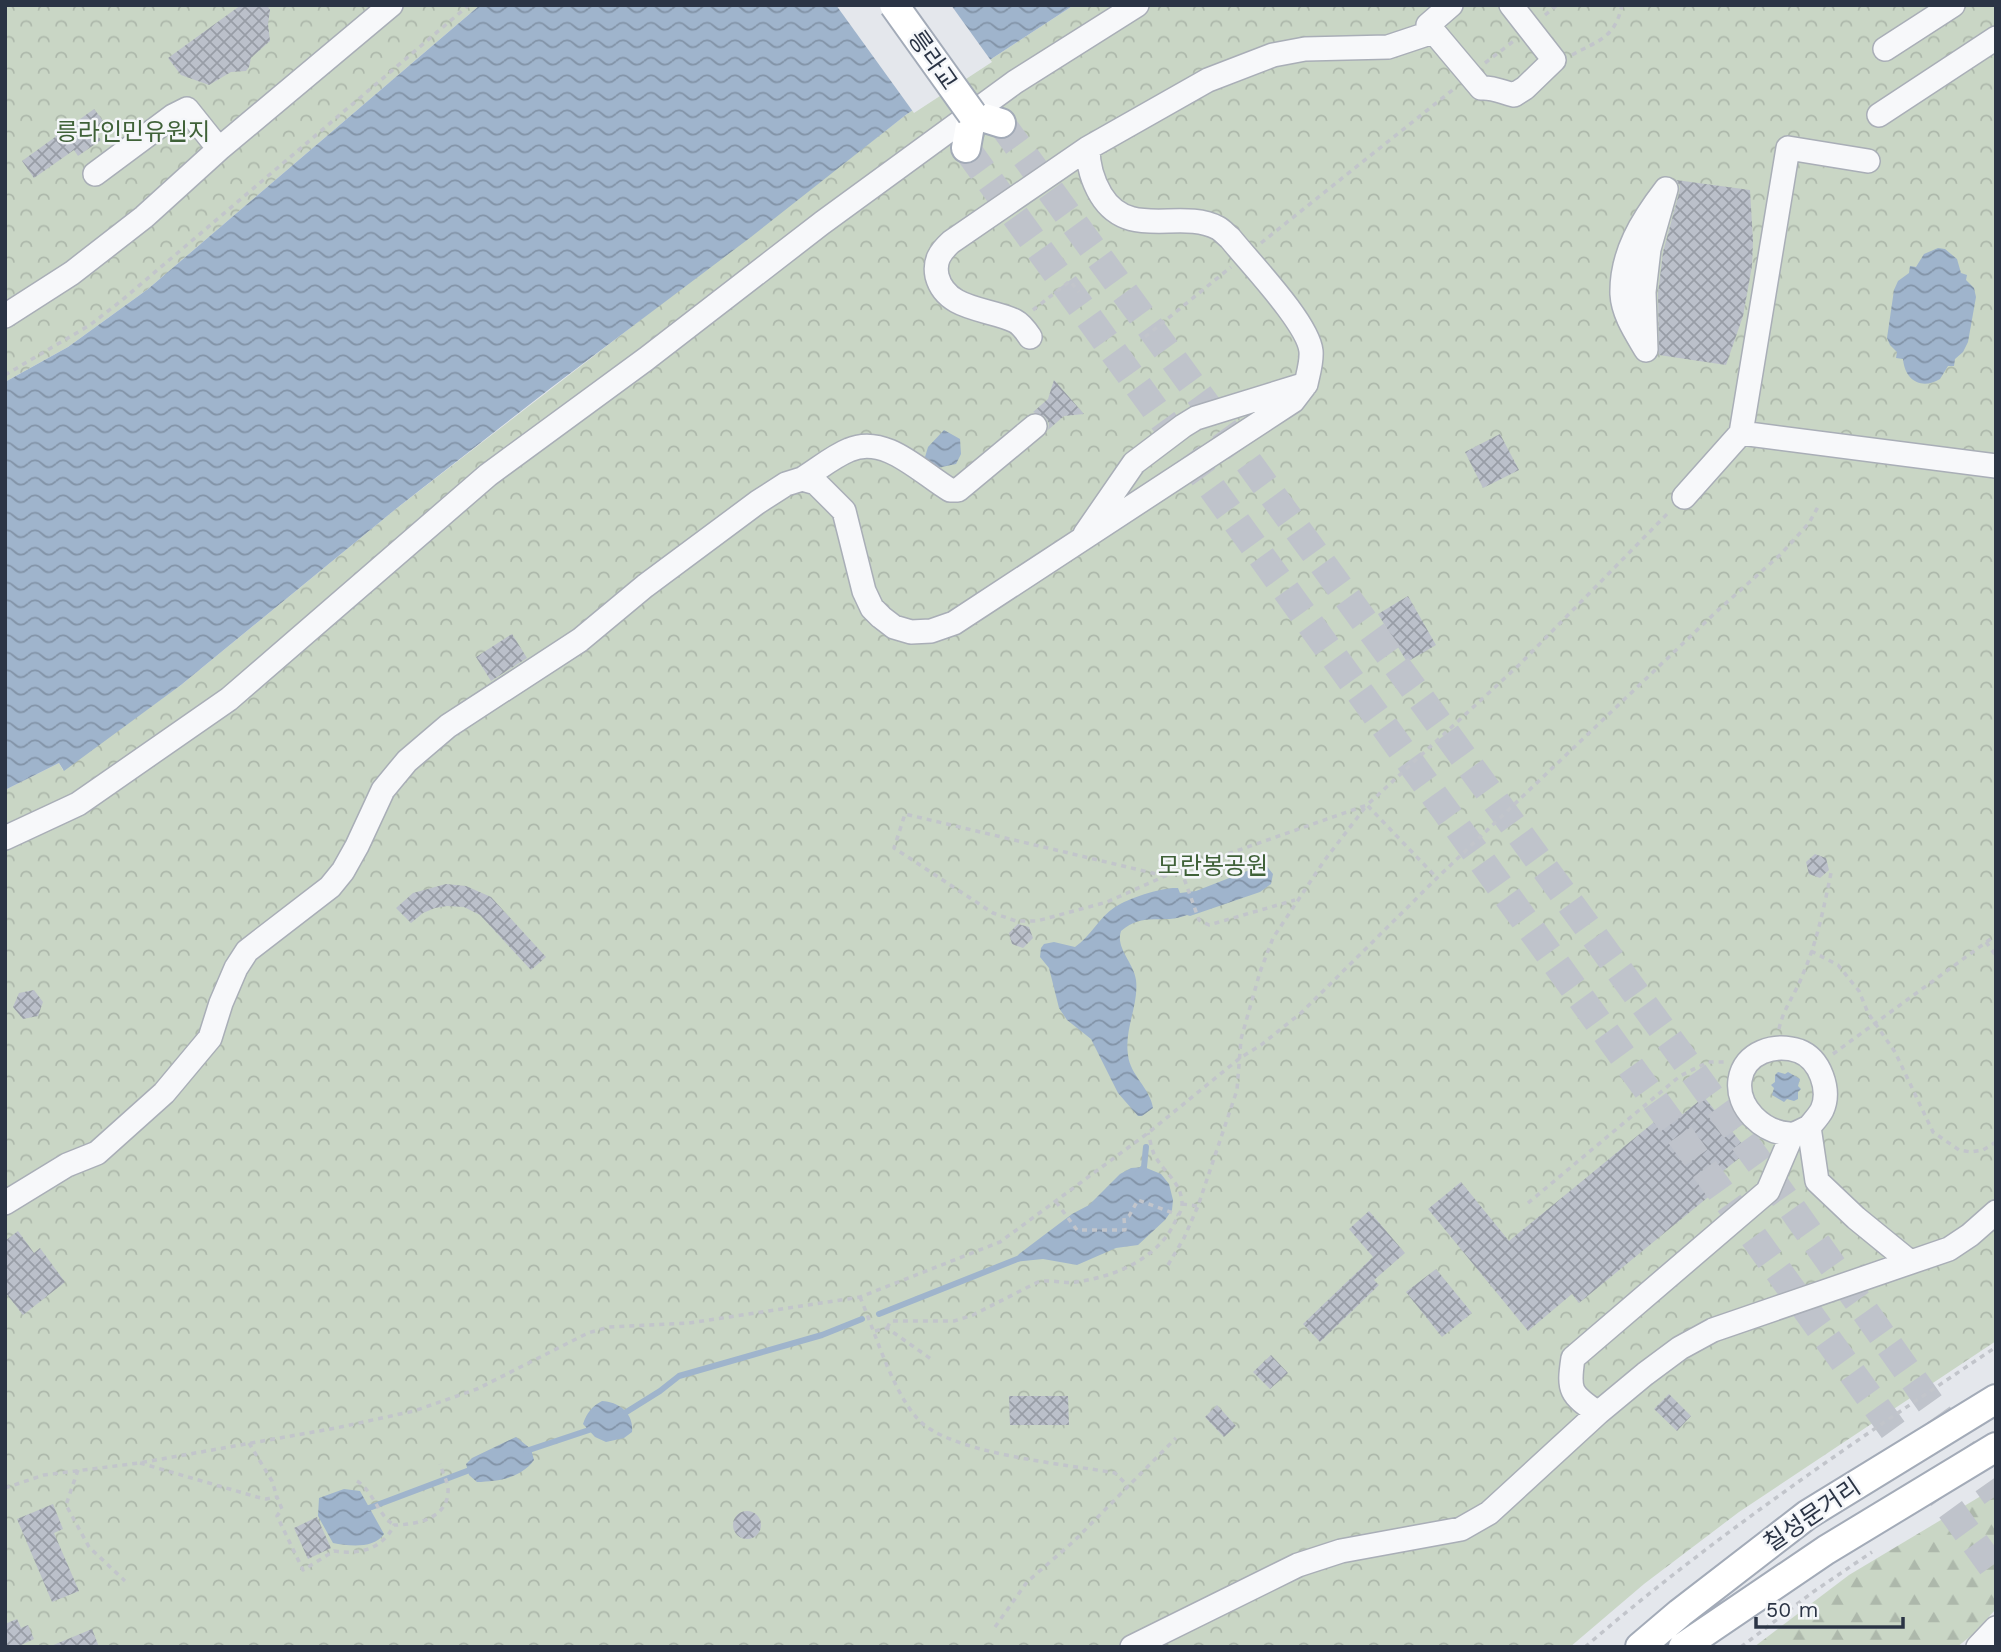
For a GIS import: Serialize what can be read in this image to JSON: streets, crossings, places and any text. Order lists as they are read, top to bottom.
{
  "streets": {
    "main road": ["릉라교", "칠성문거리"]
  },
  "parks": ["릉라인민유원지", "모란봉공원"],
  "scale_bar": "50 m"
}
